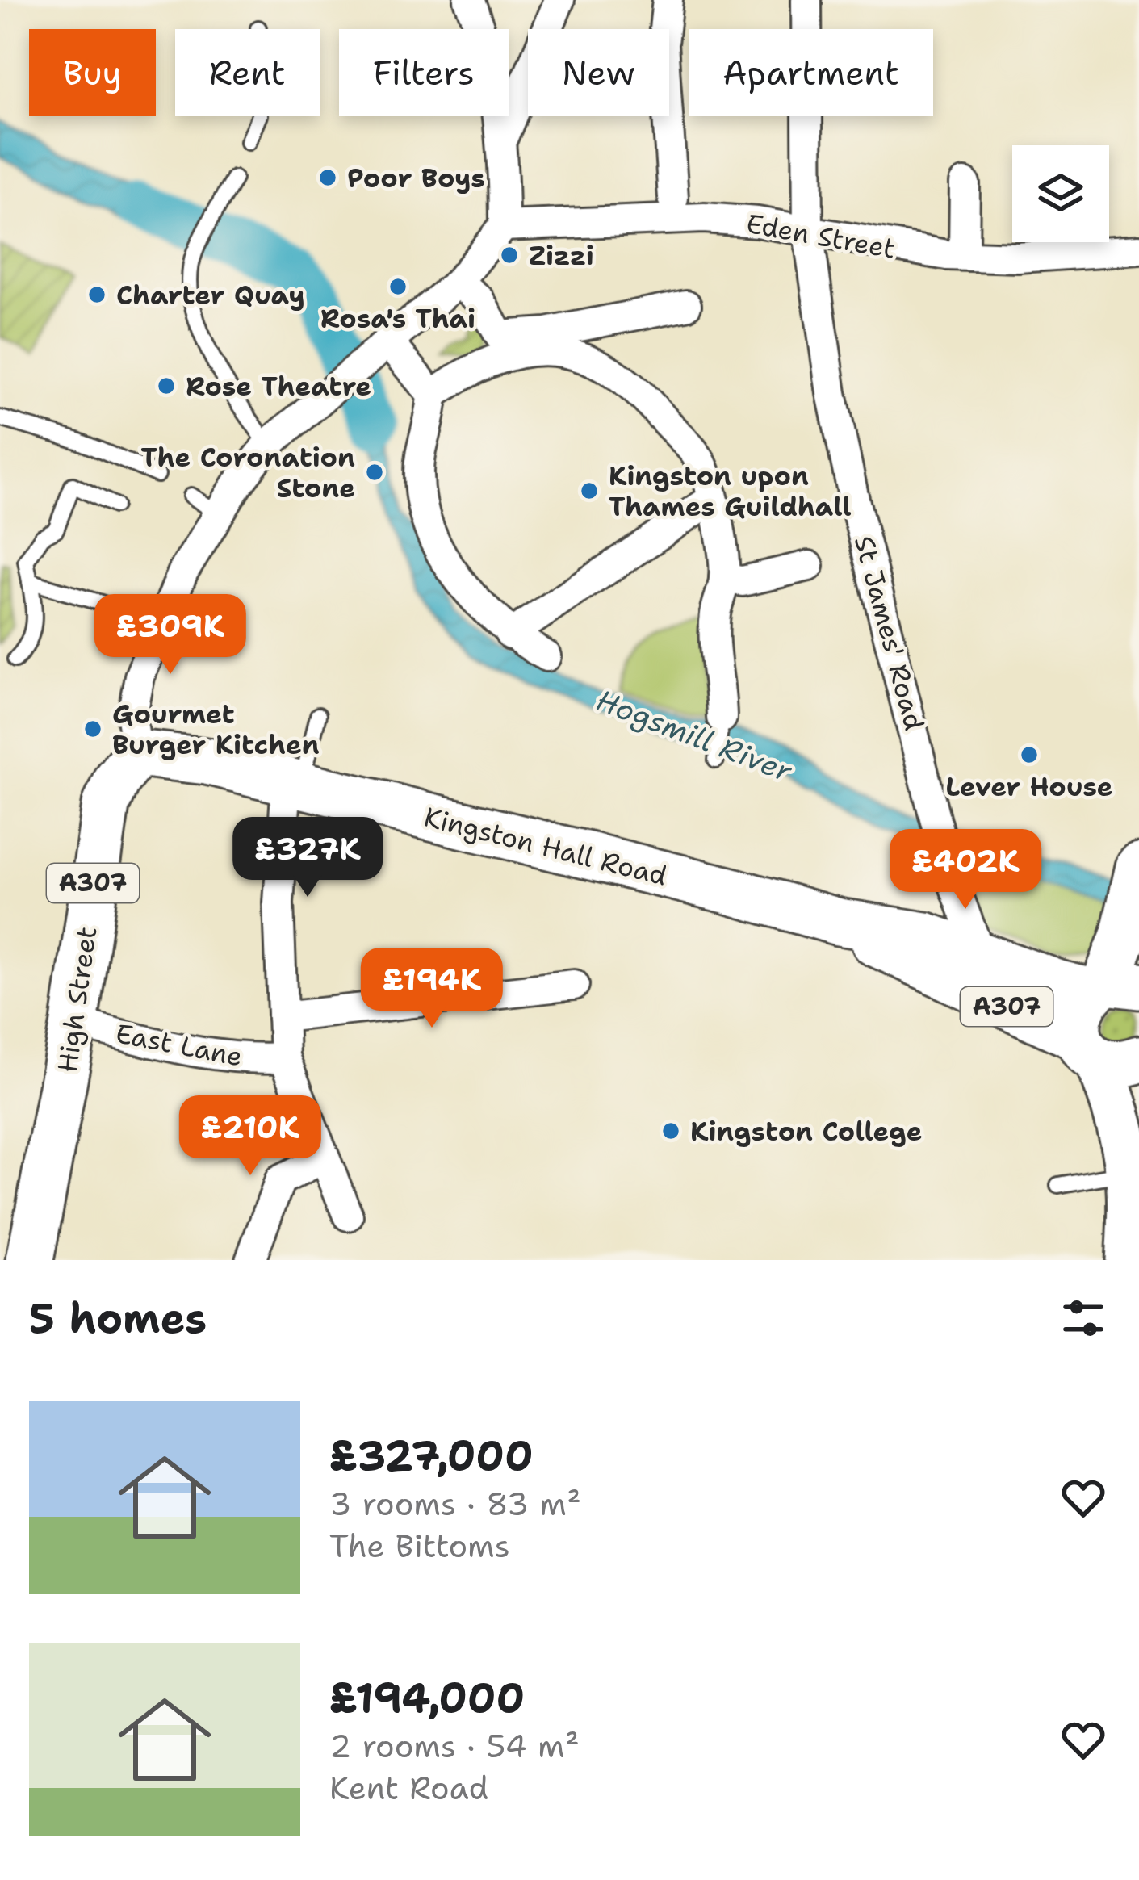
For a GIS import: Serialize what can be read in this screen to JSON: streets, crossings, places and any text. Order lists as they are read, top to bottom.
{
  "streets": {
    "main road": ["Kingston Hall Road", "A307", "High Street"],
    "street": ["Eden Street", "St James' Road", "East Lane"]
  },
  "crossings": [
    ["Eden Street", "St James' Road"],
    ["St James' Road", "Kingston Hall Road"],
    ["Kingston Hall Road", "High Street"],
    ["High Street", "East Lane"]
  ],
  "water": ["Hogsmill River"],
  "places": [
    "Poor Boys",
    "Zizzi",
    "Rosa's Thai",
    "Charter Quay",
    "Rose Theatre",
    "The Coronation Stone",
    "Kingston upon Thames Guildhall",
    "Gourmet Burger Kitchen",
    "Lever House",
    "Kingston College"
  ],
  "page": {
    "chip": [
      "Buy",
      "Rent",
      "Filters",
      "New",
      "Apartment"
    ],
    "price": [
      "£309K",
      "£327K",
      "£402K",
      "£194K",
      "£210K"
    ],
    "heading": "5 homes",
    "list": [
      {
        "name": "£327,000",
        "note": "3 rooms · 83 m² · The Bittoms"
      },
      {
        "name": "£194,000",
        "note": "2 rooms · 54 m² · Kent Road"
      }
    ]
  }
}
